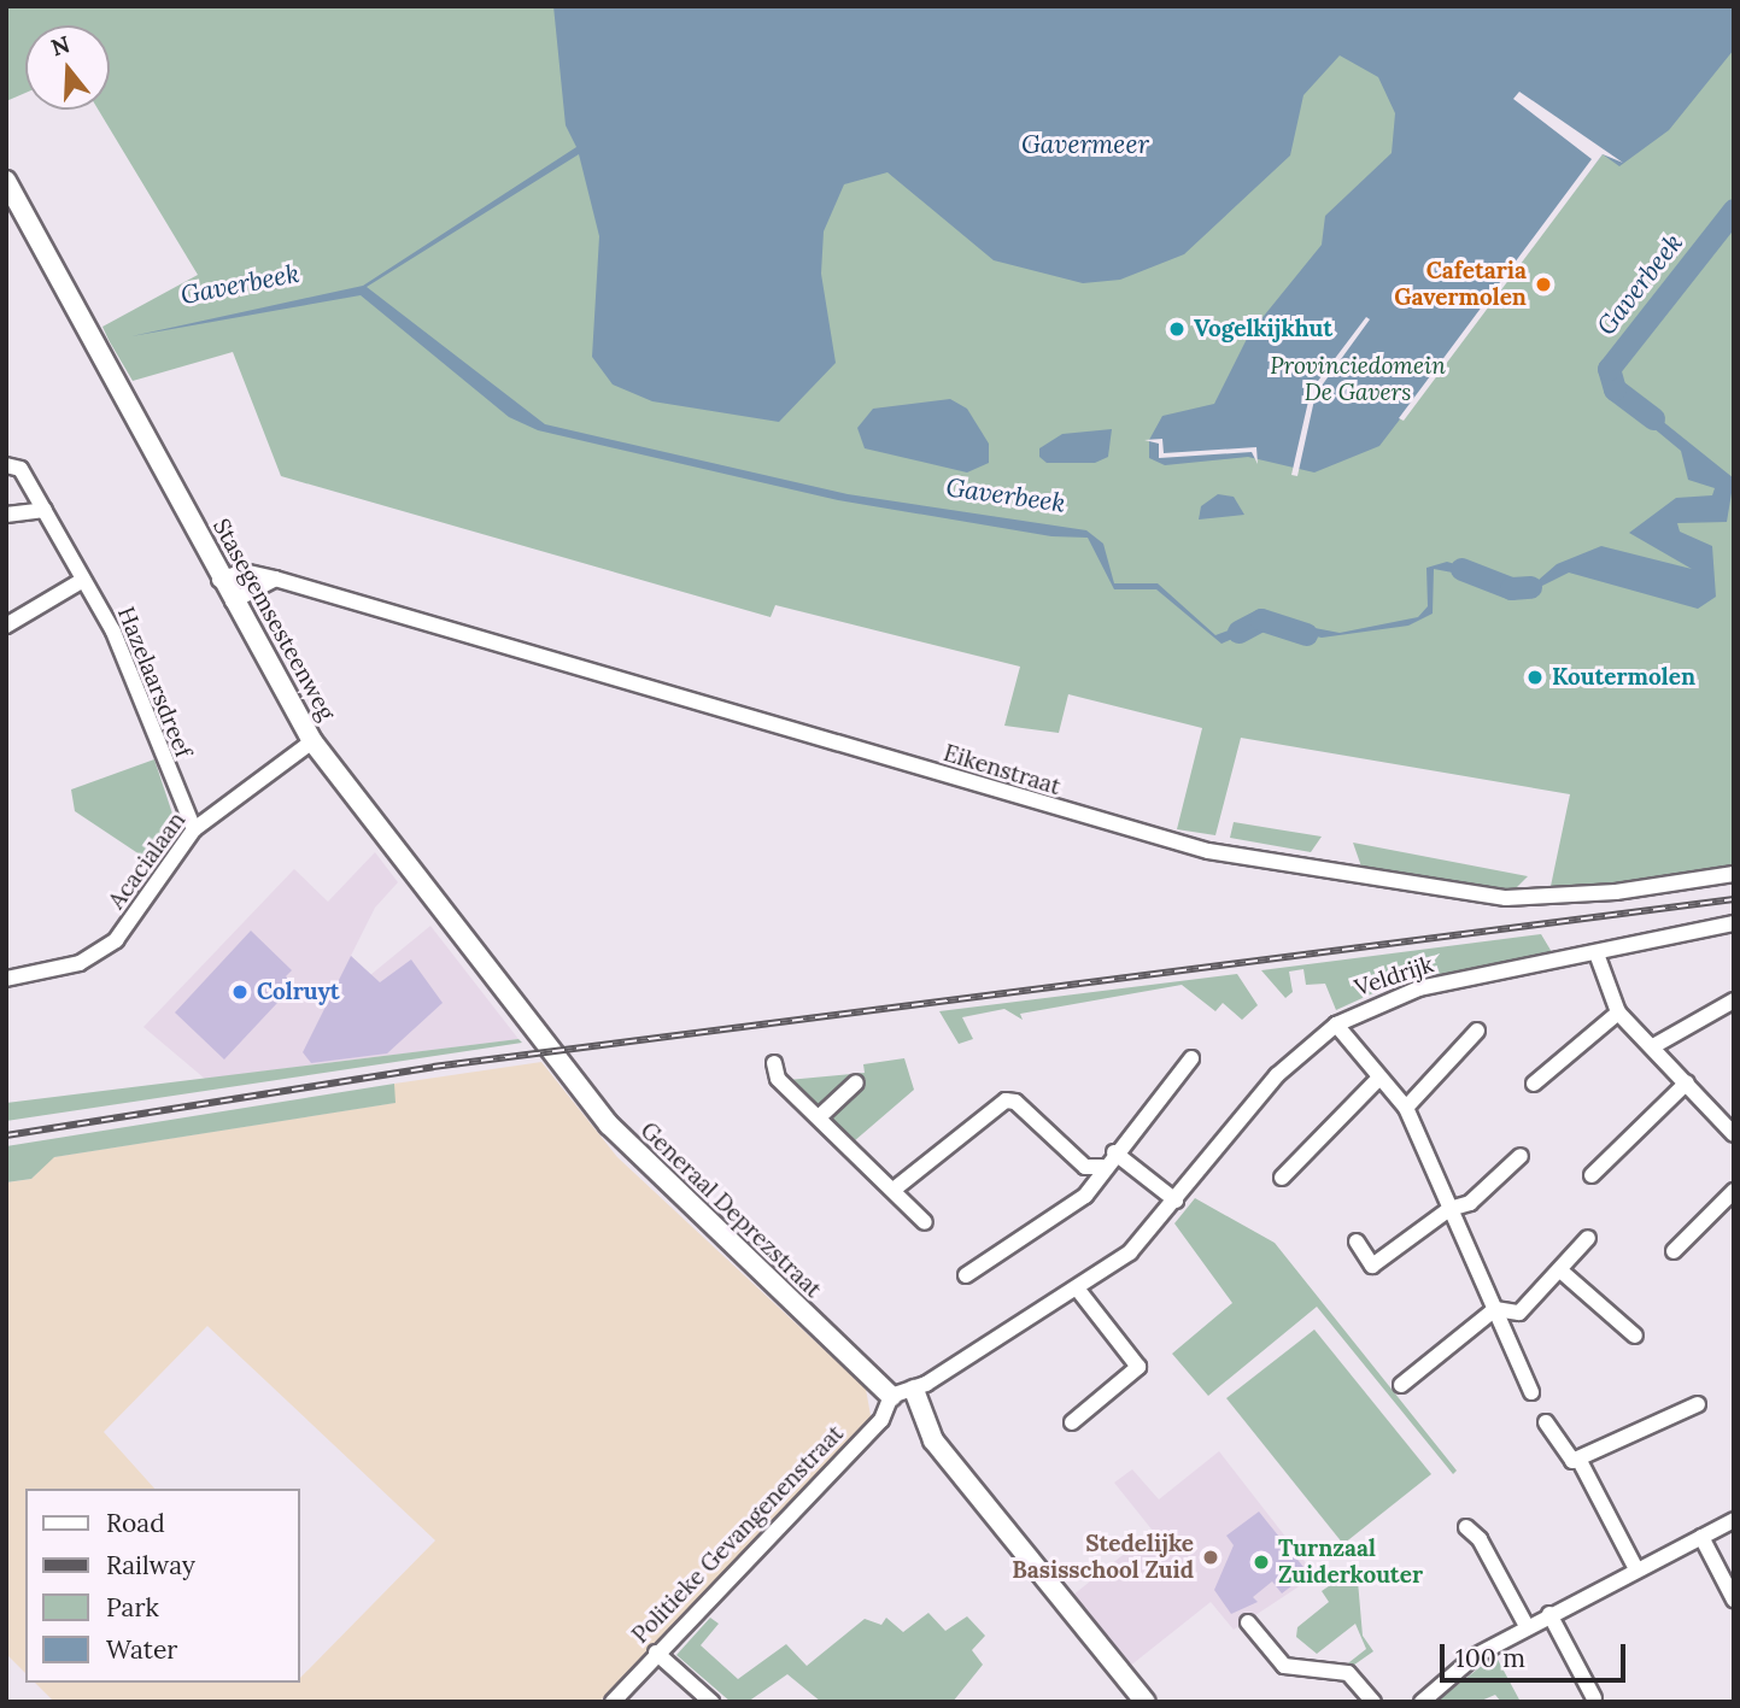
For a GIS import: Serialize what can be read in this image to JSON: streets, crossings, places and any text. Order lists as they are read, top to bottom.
{
  "streets": {
    "street": [
      "Stasegemsesteenweg",
      "Hazelaarsdreef",
      "Eikenstraat",
      "Acacialaan",
      "Veldrijk",
      "Generaal Deprezstraat",
      "Politieke Gevangenenstraat"
    ]
  },
  "crossings": [
    ["Stasegemsesteenweg", "Eikenstraat"],
    ["Stasegemsesteenweg", "Acacialaan"],
    ["Stasegemsesteenweg", "Generaal Deprezstraat"],
    ["Hazelaarsdreef", "Acacialaan"],
    ["Veldrijk", "Generaal Deprezstraat"],
    ["Veldrijk", "Politieke Gevangenenstraat"],
    ["Generaal Deprezstraat", "Politieke Gevangenenstraat"]
  ],
  "water": ["Gavermeer", "Gaverbeek"],
  "parks": ["Provinciedomein De Gavers"],
  "places": [
    "Cafetaria Gavermolen",
    "Vogelkijkhut",
    "Koutermolen",
    "Colruyt",
    "Stedelijke Basisschool Zuid",
    "Turnzaal Zuiderkouter"
  ],
  "legend": [
    "Road",
    "Railway",
    "Park",
    "Water"
  ],
  "scale_bar": "100 m",
  "north": "top"
}
